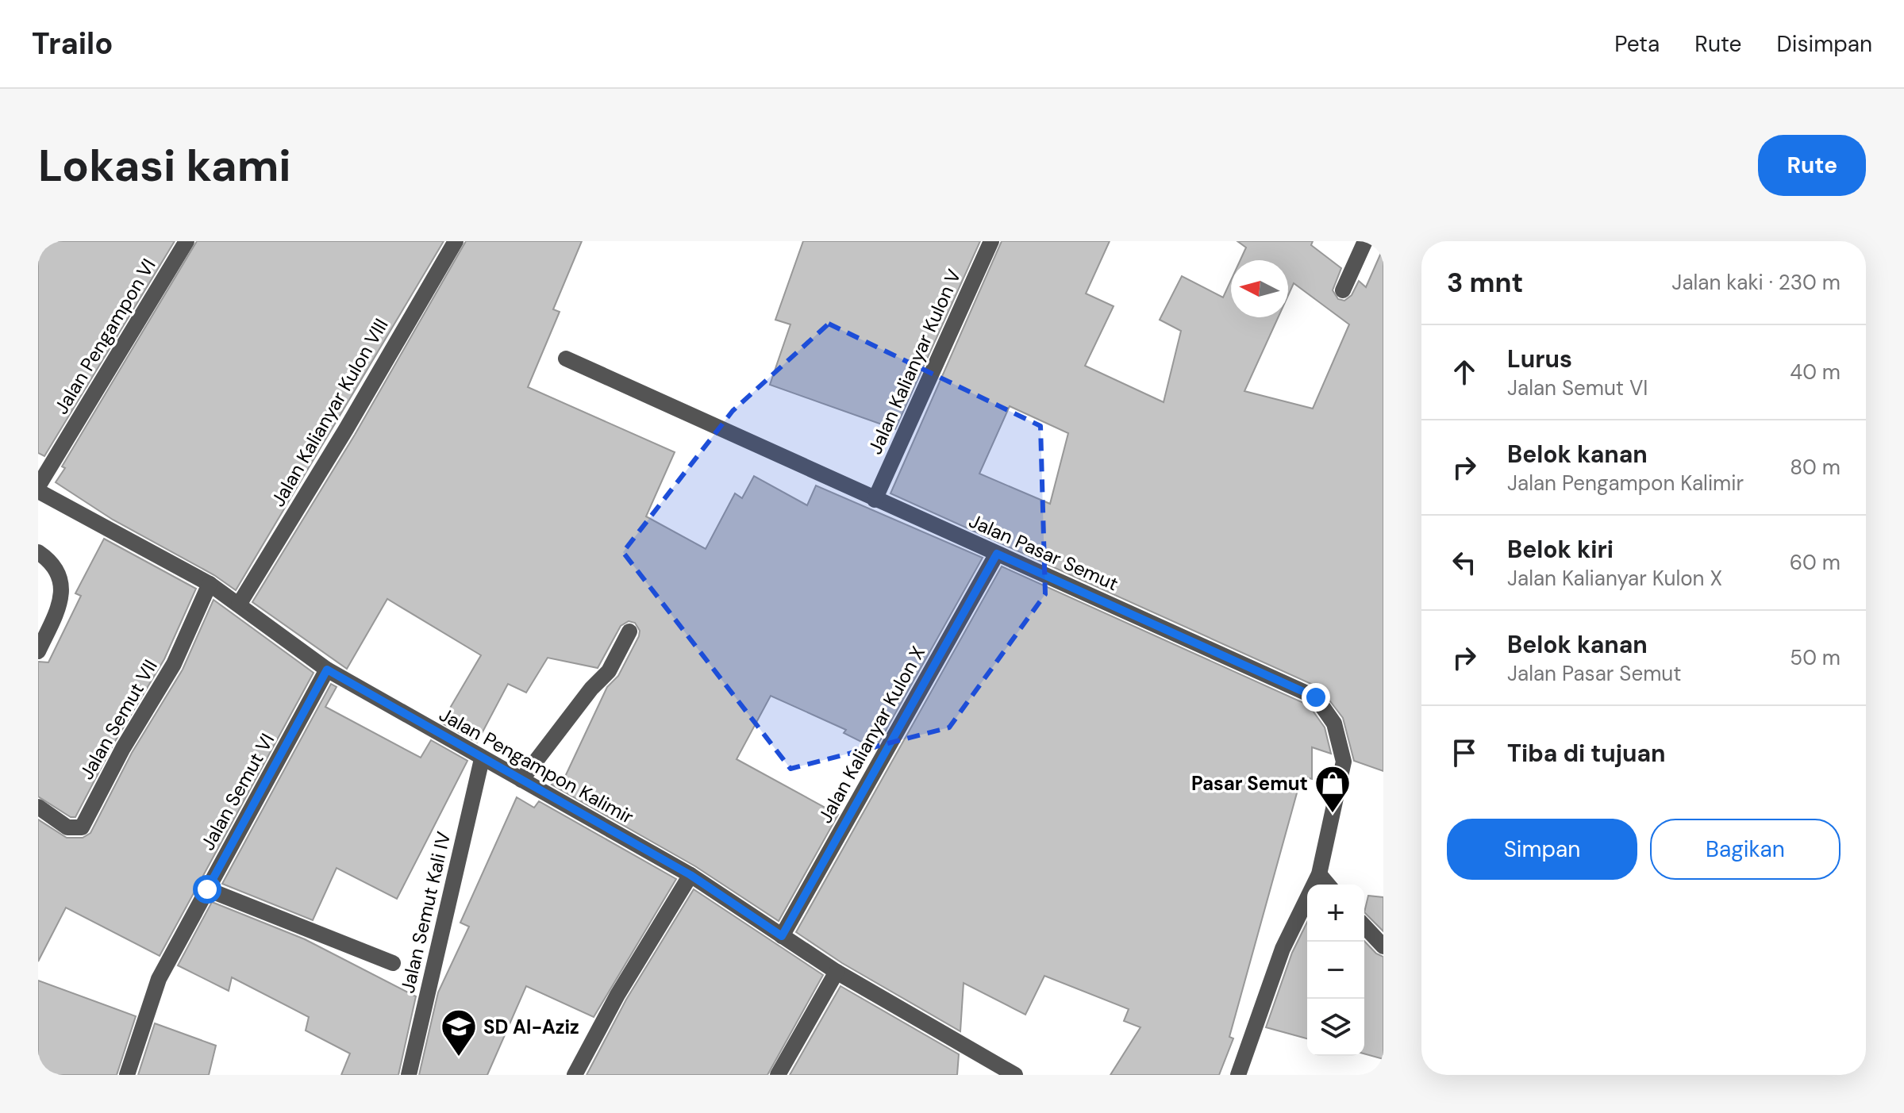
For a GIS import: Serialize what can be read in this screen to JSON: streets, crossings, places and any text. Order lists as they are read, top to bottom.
{
  "streets": {
    "street": [
      "Jalan Pengampon VI",
      "Jalan Kalianyar Kulon V",
      "Jalan Kalianyar Kulon VIII",
      "Jalan Pasar Semut",
      "Jalan Semut VII",
      "Jalan Kalianyar Kulon X",
      "Jalan Pengampon Kalimir",
      "Jalan Semut VI",
      "Jalan Semut Kali IV"
    ]
  },
  "crossings": [
    ["Jalan Kalianyar Kulon V", "Jalan Pasar Semut"],
    ["Jalan Kalianyar Kulon VIII", "Jalan Pengampon Kalimir"],
    ["Jalan Pasar Semut", "Jalan Kalianyar Kulon X"],
    ["Jalan Semut VII", "Jalan Pengampon Kalimir"],
    ["Jalan Kalianyar Kulon X", "Jalan Pengampon Kalimir"],
    ["Jalan Pengampon Kalimir", "Jalan Semut VI"],
    ["Jalan Pengampon Kalimir", "Jalan Semut Kali IV"]
  ],
  "places": {
    "shop": ["Pasar Semut"],
    "school or university": ["SD Al-Aziz"]
  },
  "north": "left",
  "page": {
    "header": "Trailo",
    "nav": ["Peta", "Rute", "Disimpan"],
    "buttons": [
      "Rute",
      ["Simpan", "Bagikan"]
    ],
    "title": "Lokasi kami",
    "heading": ["3 mnt", "Jalan kaki · 230 m"],
    "list": [
      ["Lurus", "Jalan Semut VI", "40 m"],
      ["Belok kanan", "Jalan Pengampon Kalimir", "80 m"],
      ["Belok kiri", "Jalan Kalianyar Kulon X", "60 m"],
      ["Belok kanan", "Jalan Pasar Semut", "50 m"],
      "Tiba di tujuan"
    ],
    "map_buttons": ["+", "−"]
  }
}
